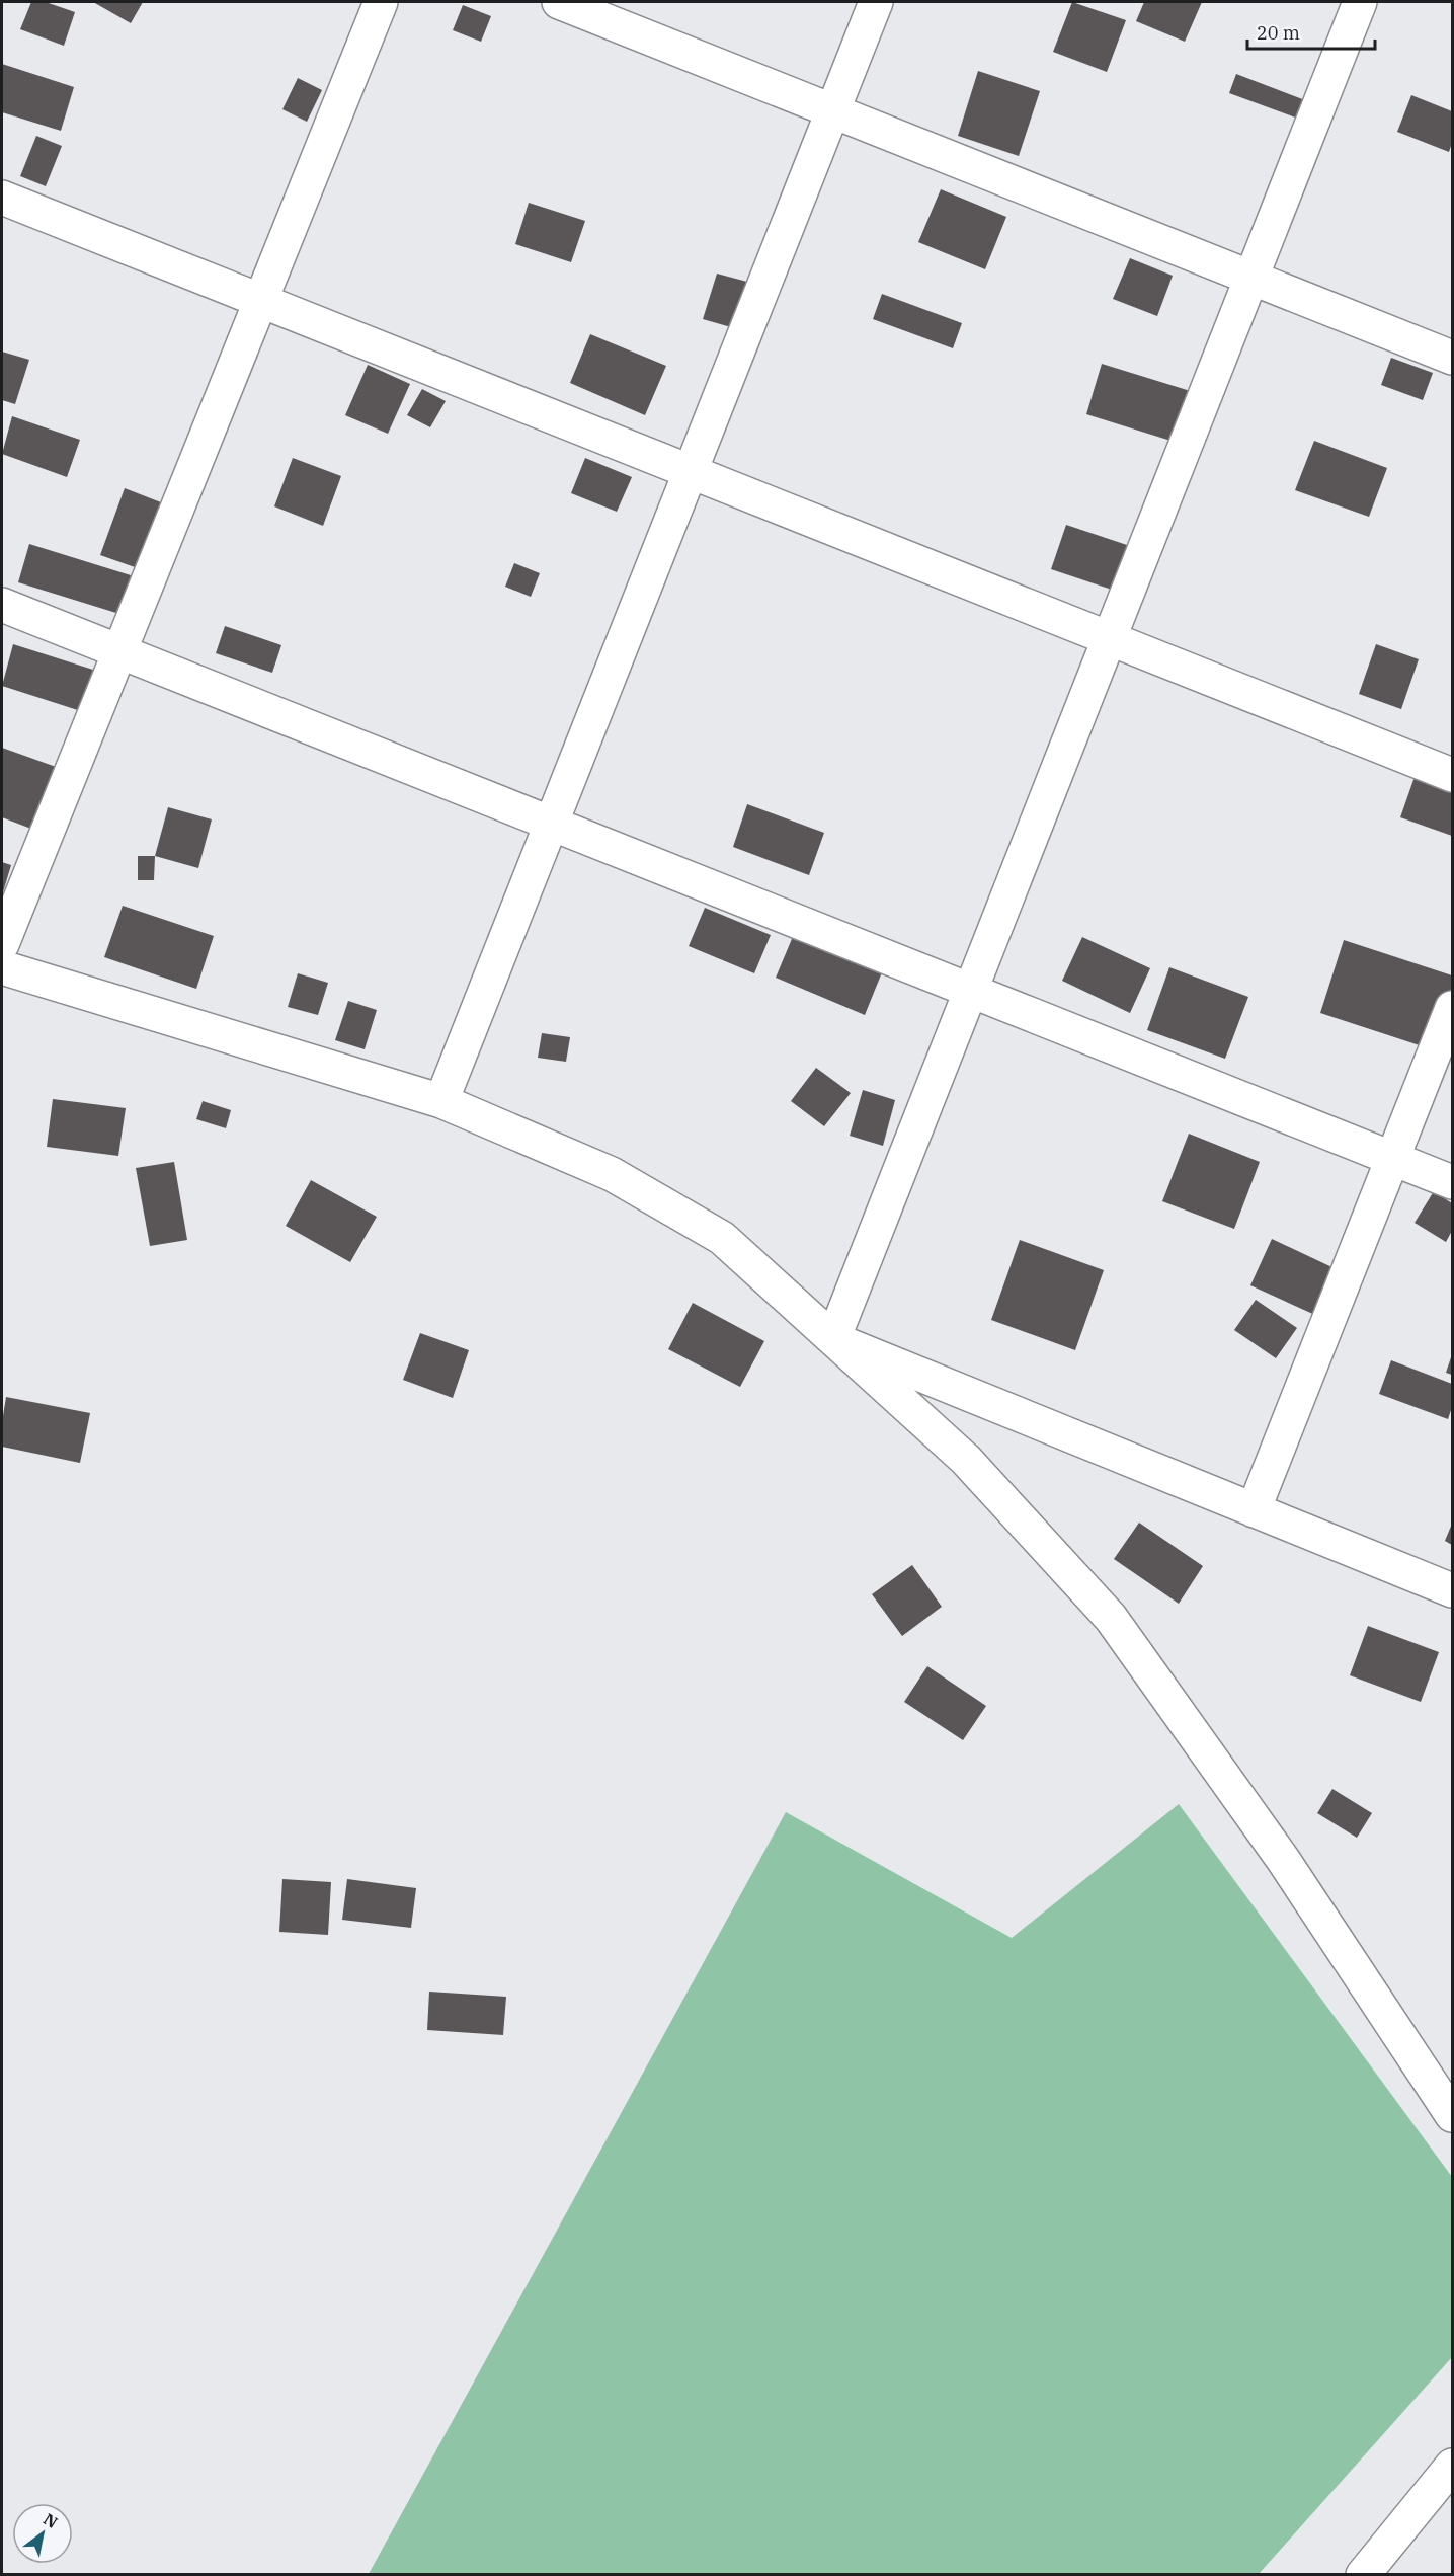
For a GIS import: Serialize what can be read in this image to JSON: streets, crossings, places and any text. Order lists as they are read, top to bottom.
{
  "scale_bar": "20 m",
  "north": "top right"
}
